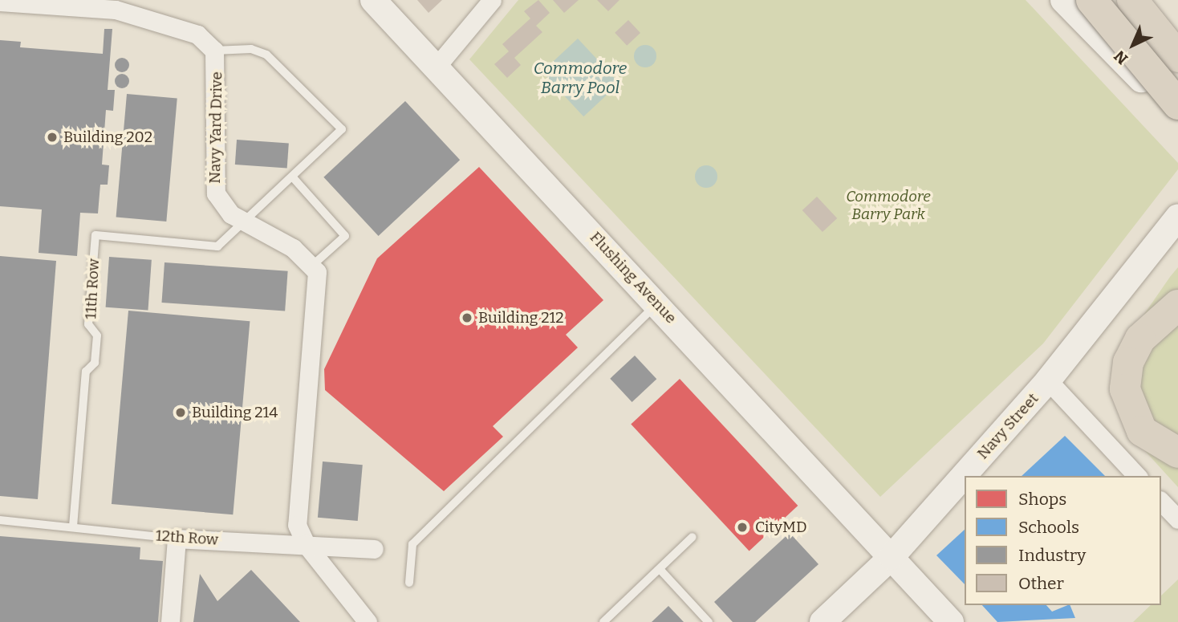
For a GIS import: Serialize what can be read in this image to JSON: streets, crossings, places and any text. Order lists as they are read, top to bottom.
{
  "streets": {
    "main road": ["Flushing Avenue", "Navy Street"],
    "street": ["Navy Yard Drive", "12th Row"],
    "lane": ["11th Row"]
  },
  "crossings": [
    ["Navy Yard Drive", "11th Row"],
    ["Flushing Avenue", "Navy Street"],
    ["11th Row", "12th Row"]
  ],
  "water": ["Commodore Barry Pool"],
  "parks": ["Commodore Barry Park"],
  "places": [
    "Building 202",
    "Building 212",
    "Building 214",
    "CityMD"
  ],
  "legend": [
    "Shops",
    "Schools",
    "Industry",
    "Other"
  ],
  "north": "bottom left"
}
